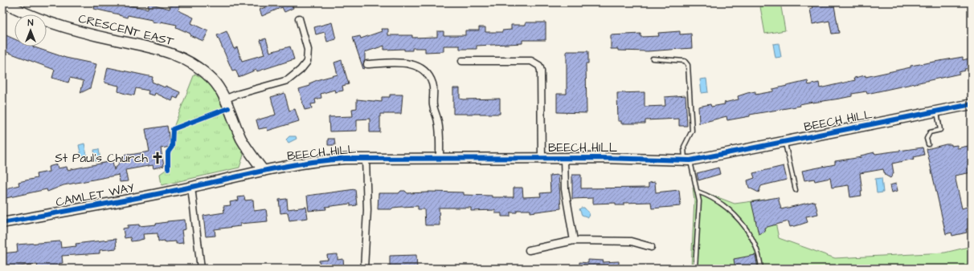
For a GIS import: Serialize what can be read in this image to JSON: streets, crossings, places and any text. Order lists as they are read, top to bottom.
{
  "streets": {
    "street": ["CRESCENT EAST", "BEECH HILL", "CAMLET WAY"]
  },
  "crossings": [
    ["CRESCENT EAST", "BEECH HILL"],
    ["BEECH HILL", "CAMLET WAY"]
  ],
  "places": {
    "church": ["St Paul's Church"]
  },
  "north": "top"
}
